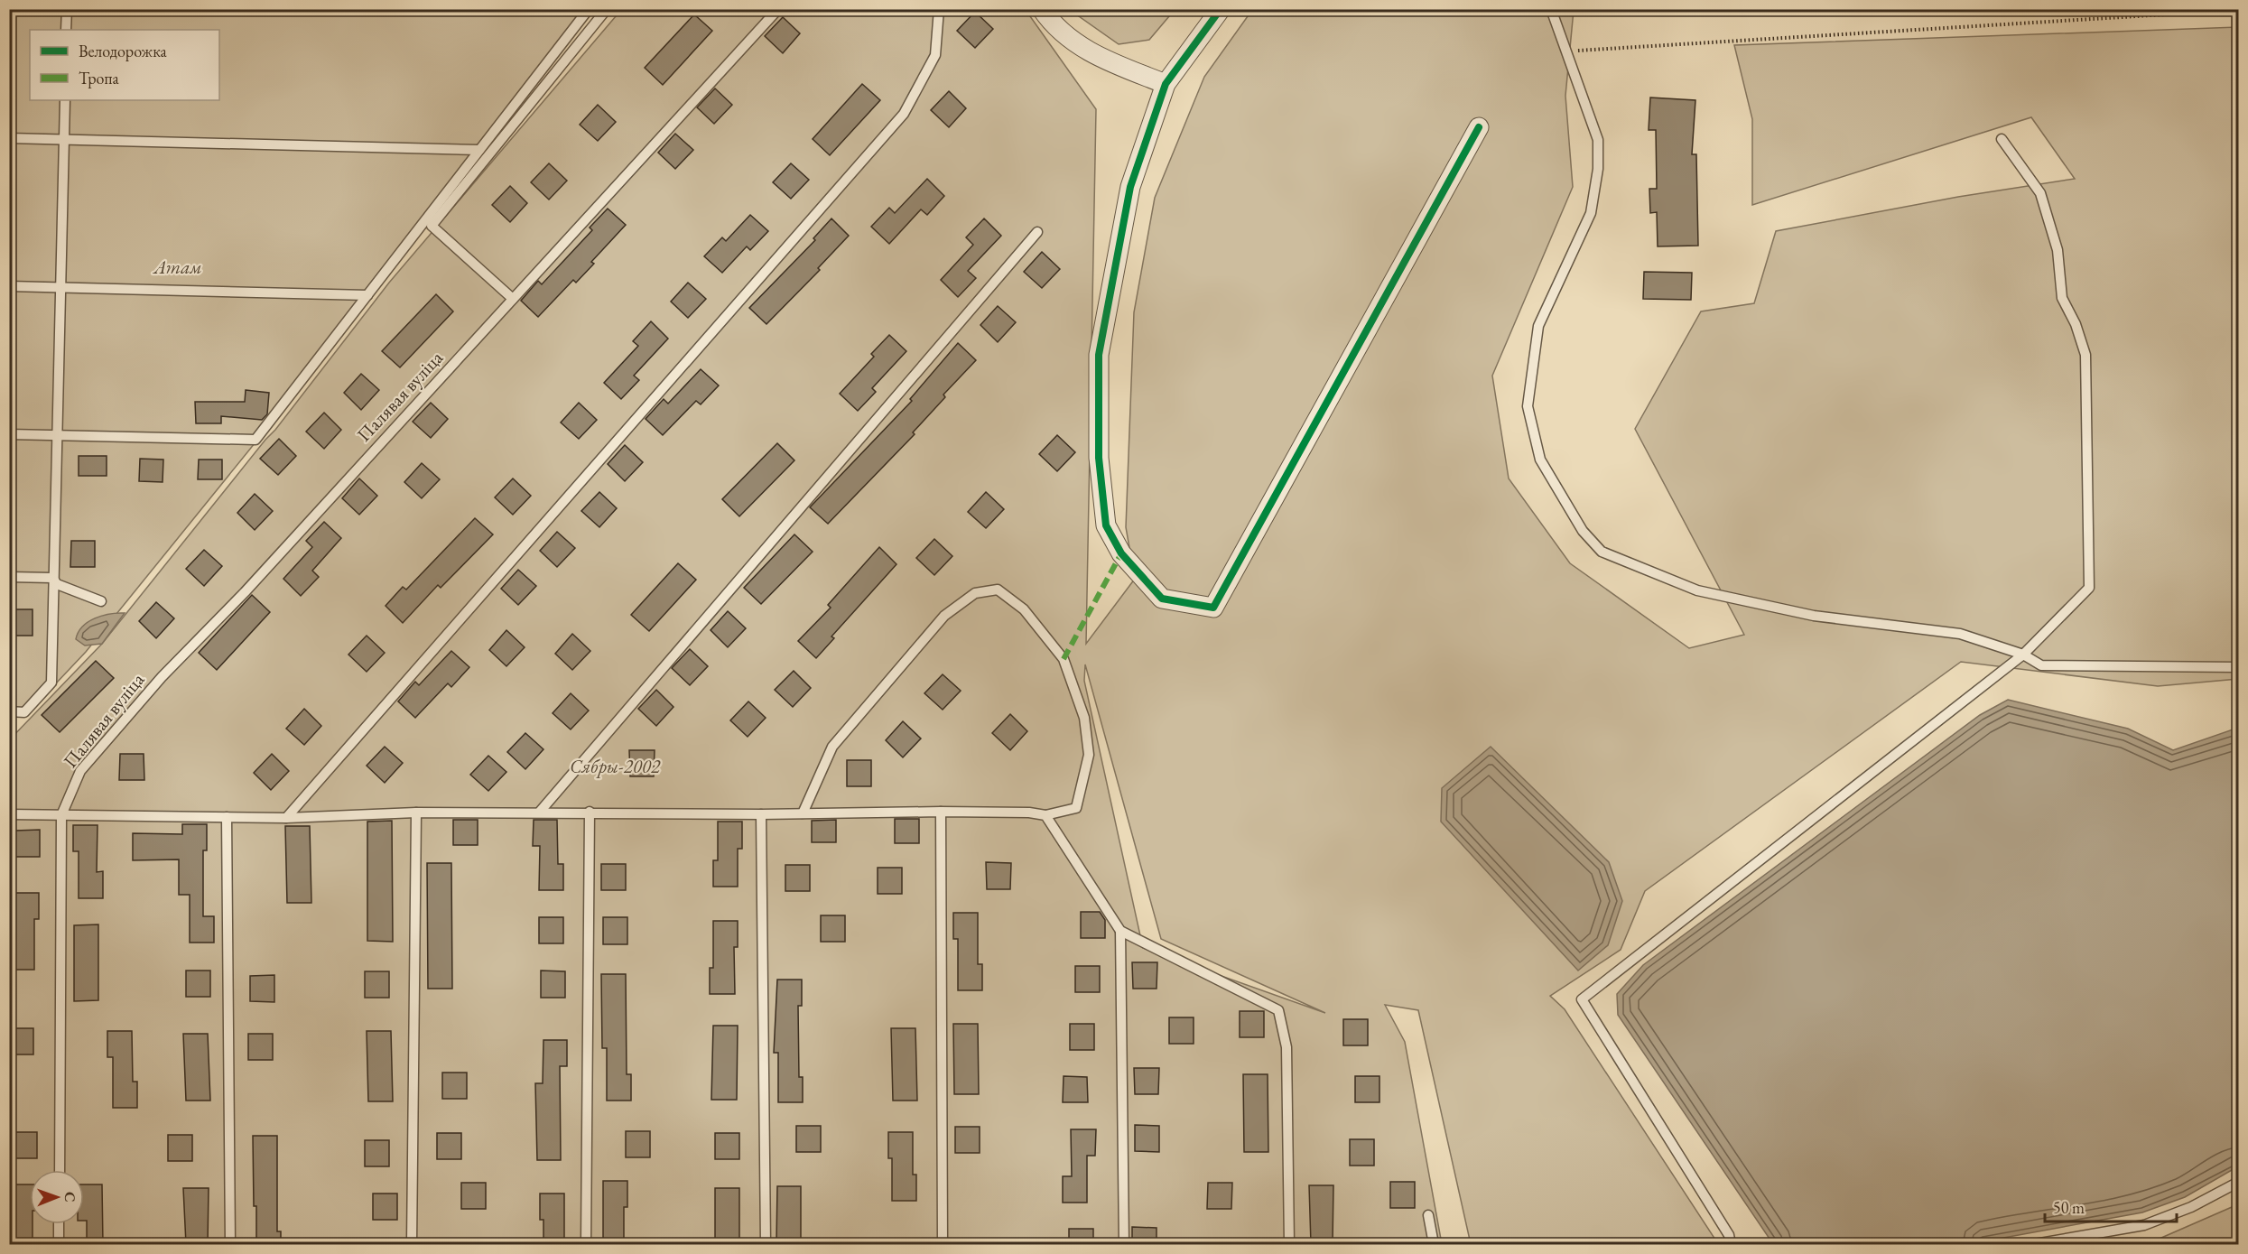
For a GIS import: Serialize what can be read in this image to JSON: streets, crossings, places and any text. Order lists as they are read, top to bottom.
{
  "streets": {
    "lane": ["Палявая вуліца"]
  },
  "parks": ["Атам", "Сябры-2002"],
  "legend": ["Велодорожка", "Тропа"],
  "scale_bar": "50 m",
  "north": "right"
}
